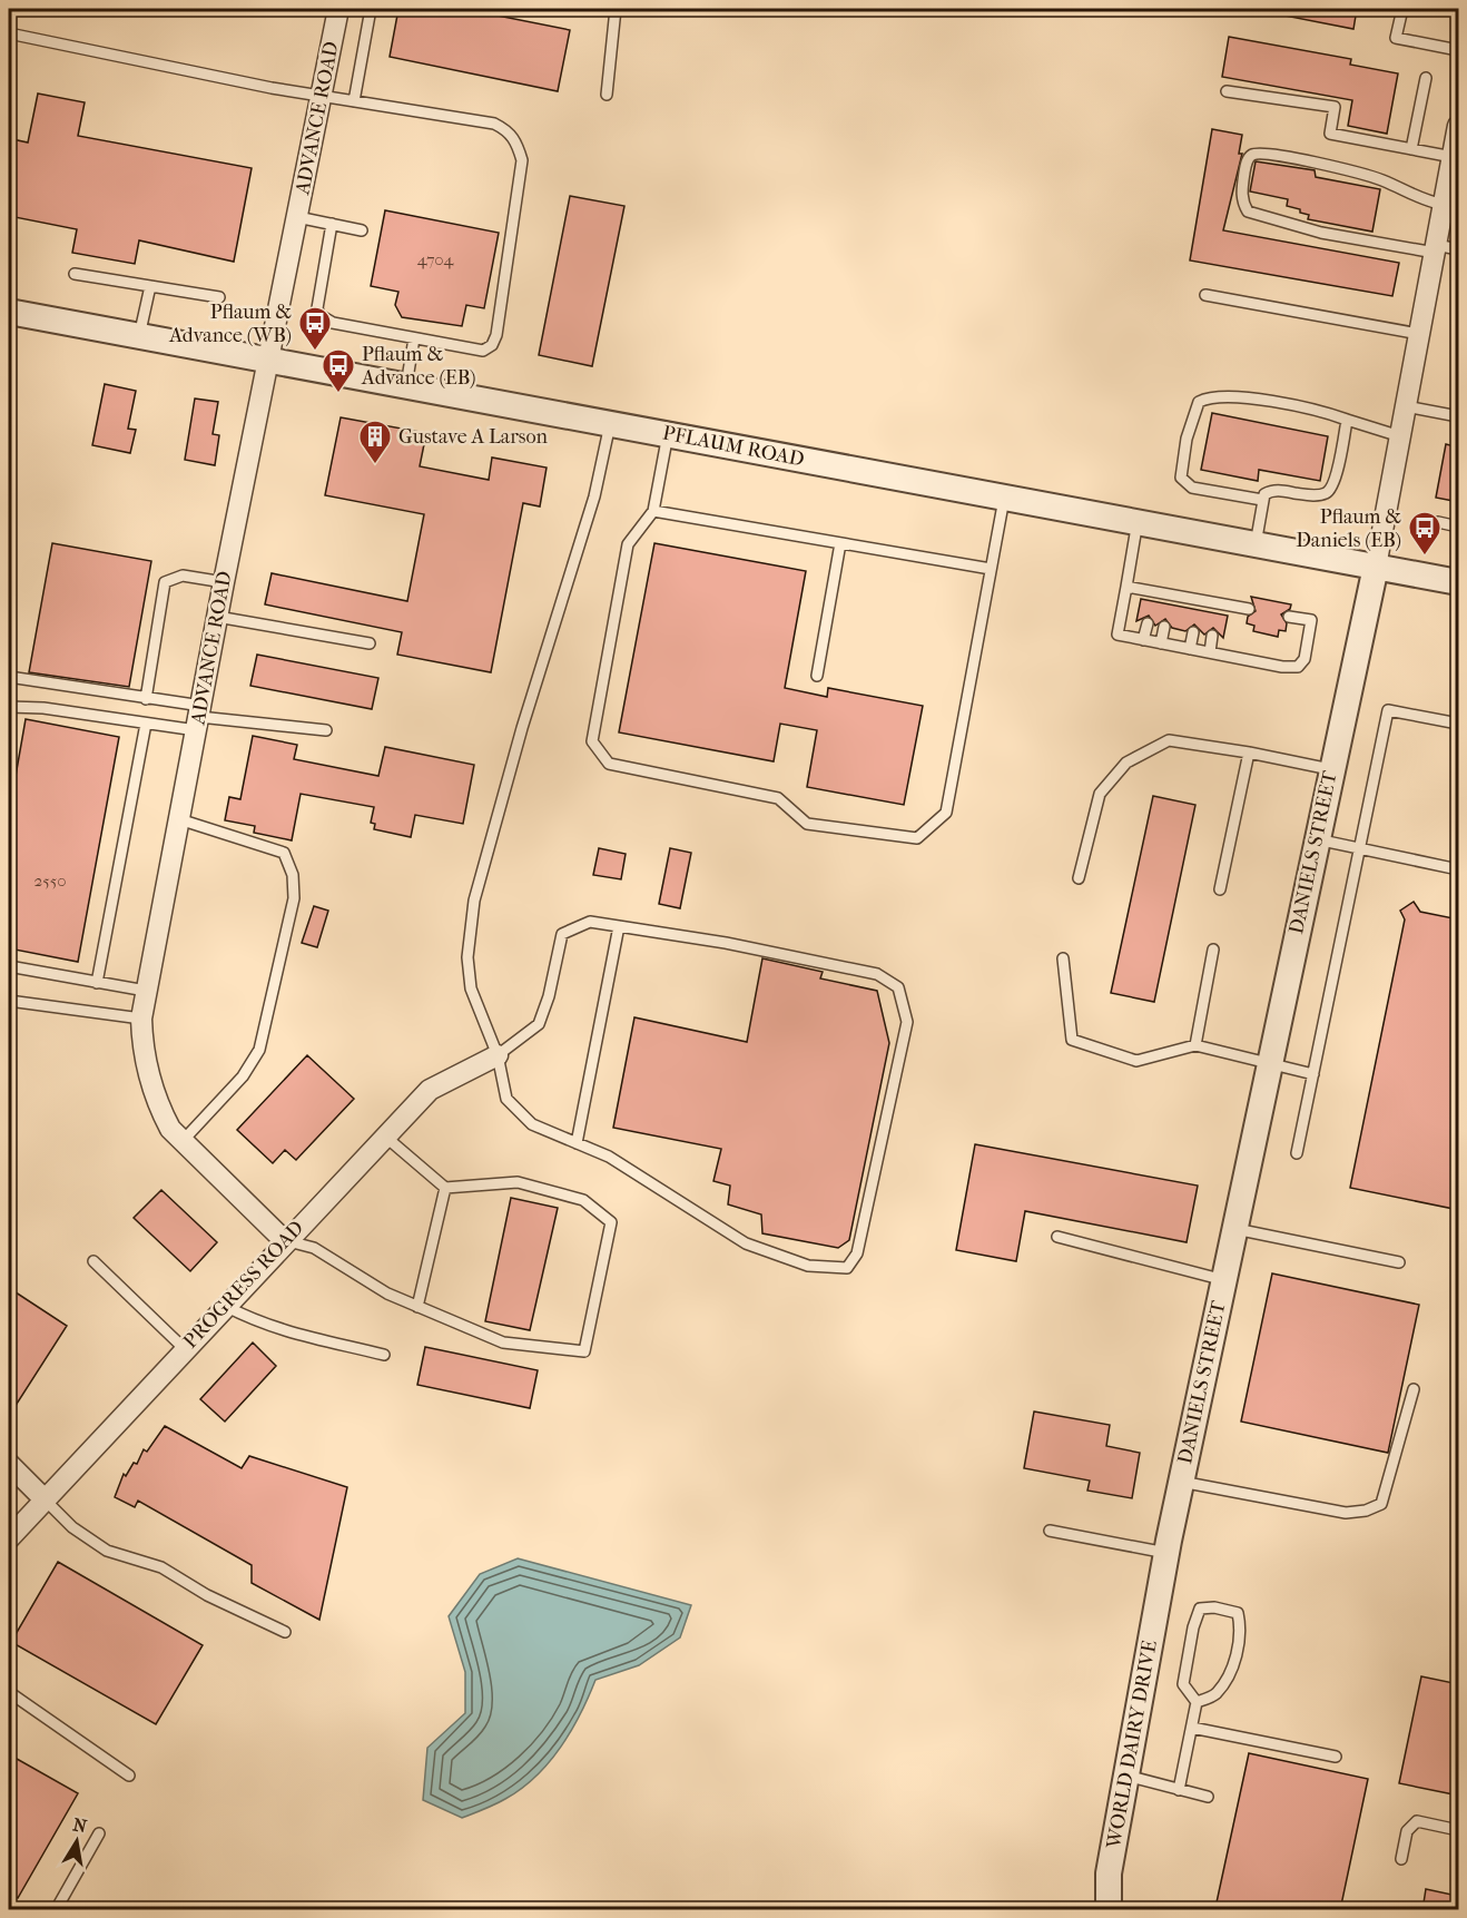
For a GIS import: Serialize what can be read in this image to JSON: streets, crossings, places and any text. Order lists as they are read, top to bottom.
{
  "streets": {
    "street": [
      "ADVANCE ROAD",
      "PFLAUM ROAD",
      "DANIELS STREET",
      "PROGRESS ROAD",
      "WORLD DAIRY DRIVE"
    ]
  },
  "crossings": [
    ["ADVANCE ROAD", "PFLAUM ROAD"],
    ["ADVANCE ROAD", "PROGRESS ROAD"],
    ["PFLAUM ROAD", "DANIELS STREET"],
    ["DANIELS STREET", "WORLD DAIRY DRIVE"]
  ],
  "places": {
    "bus stop": ["Pflaum & Advance (WB)", "Pflaum & Advance (EB)", "Pflaum & Daniels (EB)"],
    "building": ["Gustave A Larson"]
  },
  "house_numbers": ["4704", "2550"],
  "north": "top"
}
